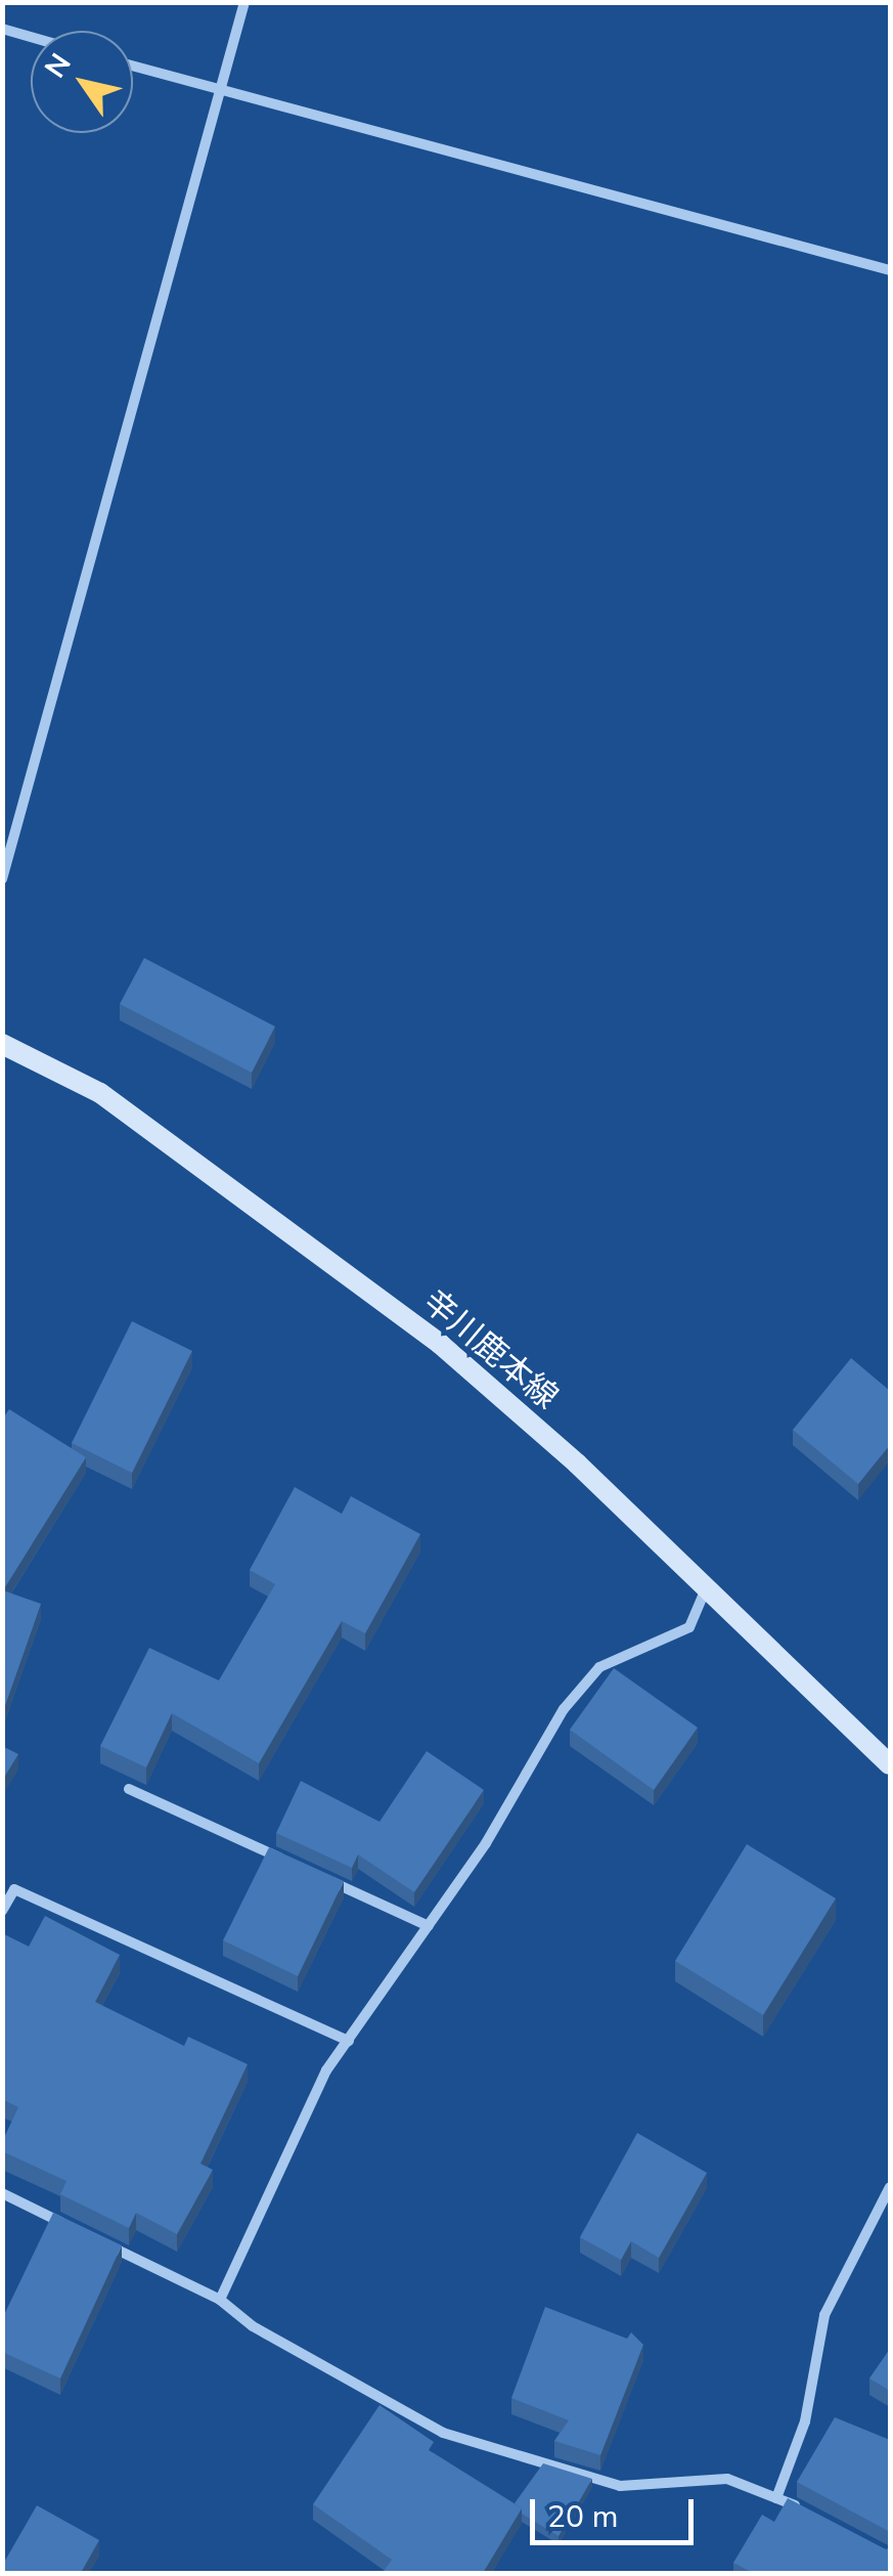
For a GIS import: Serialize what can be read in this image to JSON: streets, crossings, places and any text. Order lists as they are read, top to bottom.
{
  "streets": {
    "main road": ["辛川鹿本線"]
  },
  "scale_bar": "20 m",
  "north": "top left"
}
